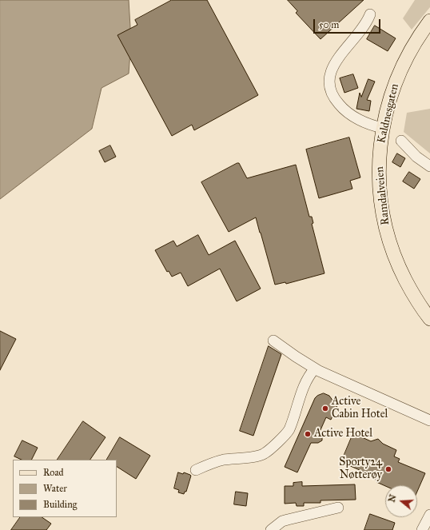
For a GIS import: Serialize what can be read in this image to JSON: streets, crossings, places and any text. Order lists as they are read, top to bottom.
{
  "streets": {
    "main road": ["Kaldnesgaten", "Ramdalveien"]
  },
  "crossings": [
    ["Kaldnesgaten", "Ramdalveien"]
  ],
  "places": ["Active Cabin Hotel", "Active Hotel", "Sporty24 Nøtterøy"],
  "legend": ["Road", "Water", "Building"],
  "scale_bar": "50 m",
  "north": "left"
}
